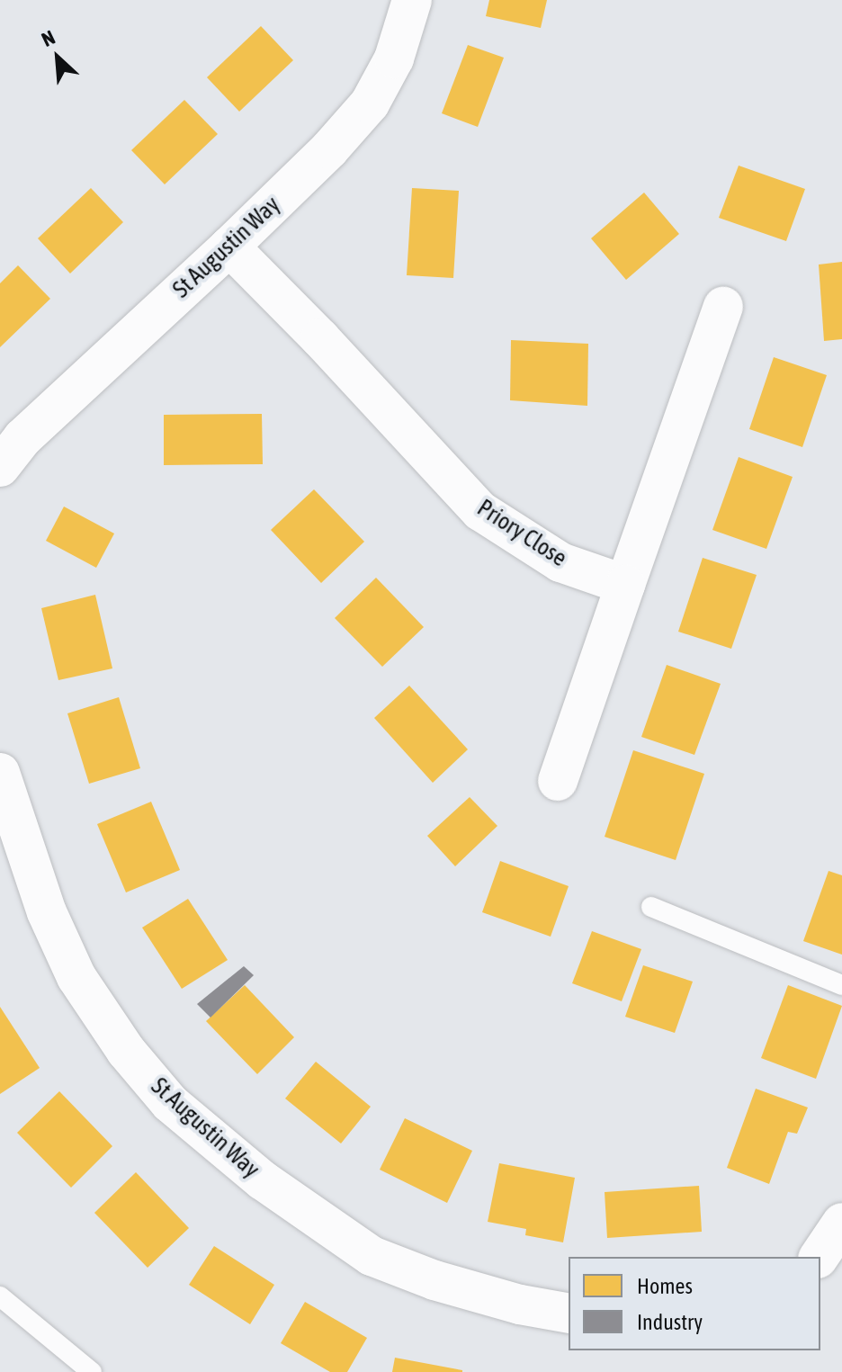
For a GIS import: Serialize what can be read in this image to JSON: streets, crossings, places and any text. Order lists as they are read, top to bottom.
{
  "streets": {
    "street": ["St Augustin Way", "Priory Close"]
  },
  "crossings": [
    ["St Augustin Way", "Priory Close"]
  ],
  "legend": ["Homes", "Industry"],
  "north": "top left"
}
